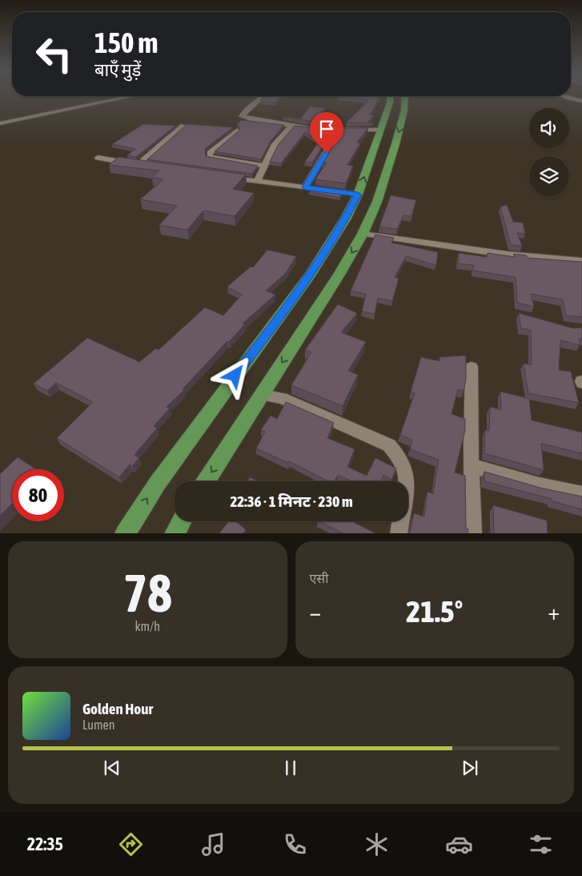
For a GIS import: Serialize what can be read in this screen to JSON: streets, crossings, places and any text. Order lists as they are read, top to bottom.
{
  "page": {
    "turn": ["150 m", "बाएँ मुड़ें"],
    "limit": "80",
    "trip": "22:36 · 1 मिनट · 230 m",
    "tile": [
      ["78", "km/h"],
      "एसी"
    ],
    "heat": ["−", "21.5°", "+"],
    "song": ["Golden Hour", "Lumen"],
    "tabs": "22:35"
  }
}
